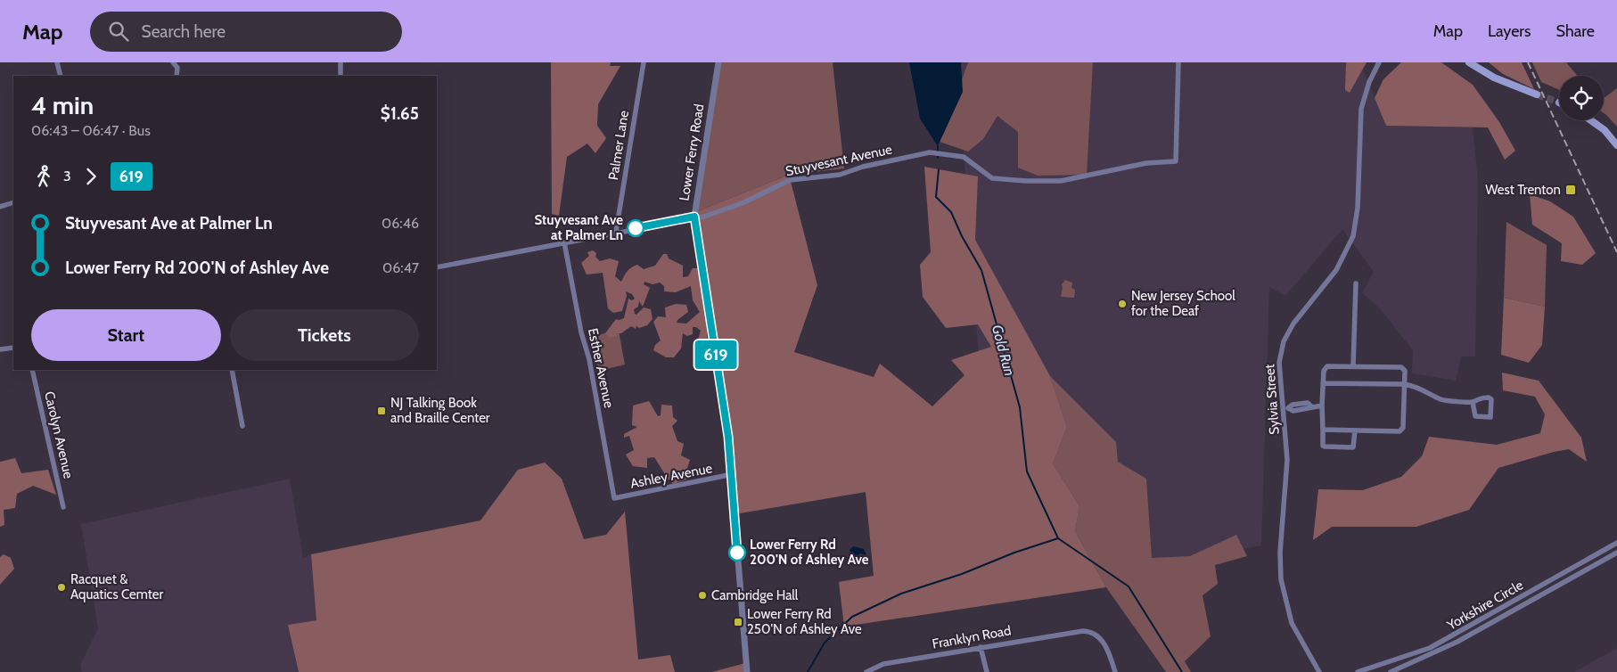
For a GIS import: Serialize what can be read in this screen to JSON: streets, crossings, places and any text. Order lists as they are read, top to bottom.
{
  "streets": {
    "street": [
      "Palmer Lane",
      "Lower Ferry Road",
      "Stuyvesant Avenue",
      "Esther Avenue",
      "Sylvia Street",
      "Carolyn Avenue",
      "Ashley Avenue",
      "Yorkshire Circle",
      "Franklyn Road"
    ]
  },
  "crossings": [
    ["Palmer Lane", "Stuyvesant Avenue"],
    ["Lower Ferry Road", "Stuyvesant Avenue"],
    ["Lower Ferry Road", "Ashley Avenue"],
    ["Stuyvesant Avenue", "Esther Avenue"],
    ["Esther Avenue", "Ashley Avenue"]
  ],
  "water": ["Gold Run"],
  "places": {
    "transit": ["West Trenton", "NJ Talking Book and Braille Center", "Lower Ferry Rd 250'N of Ashley Ave"],
    "other": [
      "Stuyvesant Ave at Palmer Ln",
      "New Jersey School for the Deaf",
      "Lower Ferry Rd 200'N of Ashley Ave",
      "Racquet & Aquatics Cemter",
      "Cambridge Hall"
    ]
  },
  "lines": ["bus line 619"],
  "page": {
    "header": "Map",
    "search": "Search here",
    "nav": ["Map", "Layers", "Share"],
    "on_map": "619",
    "heading": ["4 min", "06:43 – 06:47 · Bus", "$1.65"],
    "legs": ["3", "619"],
    "list": [
      {
        "name": "Stuyvesant Ave at Palmer Ln",
        "value": "06:46"
      },
      {
        "name": "Lower Ferry Rd 200'N of Ashley Ave",
        "value": "06:47"
      }
    ],
    "buttons": ["Start", "Tickets"]
  }
}
